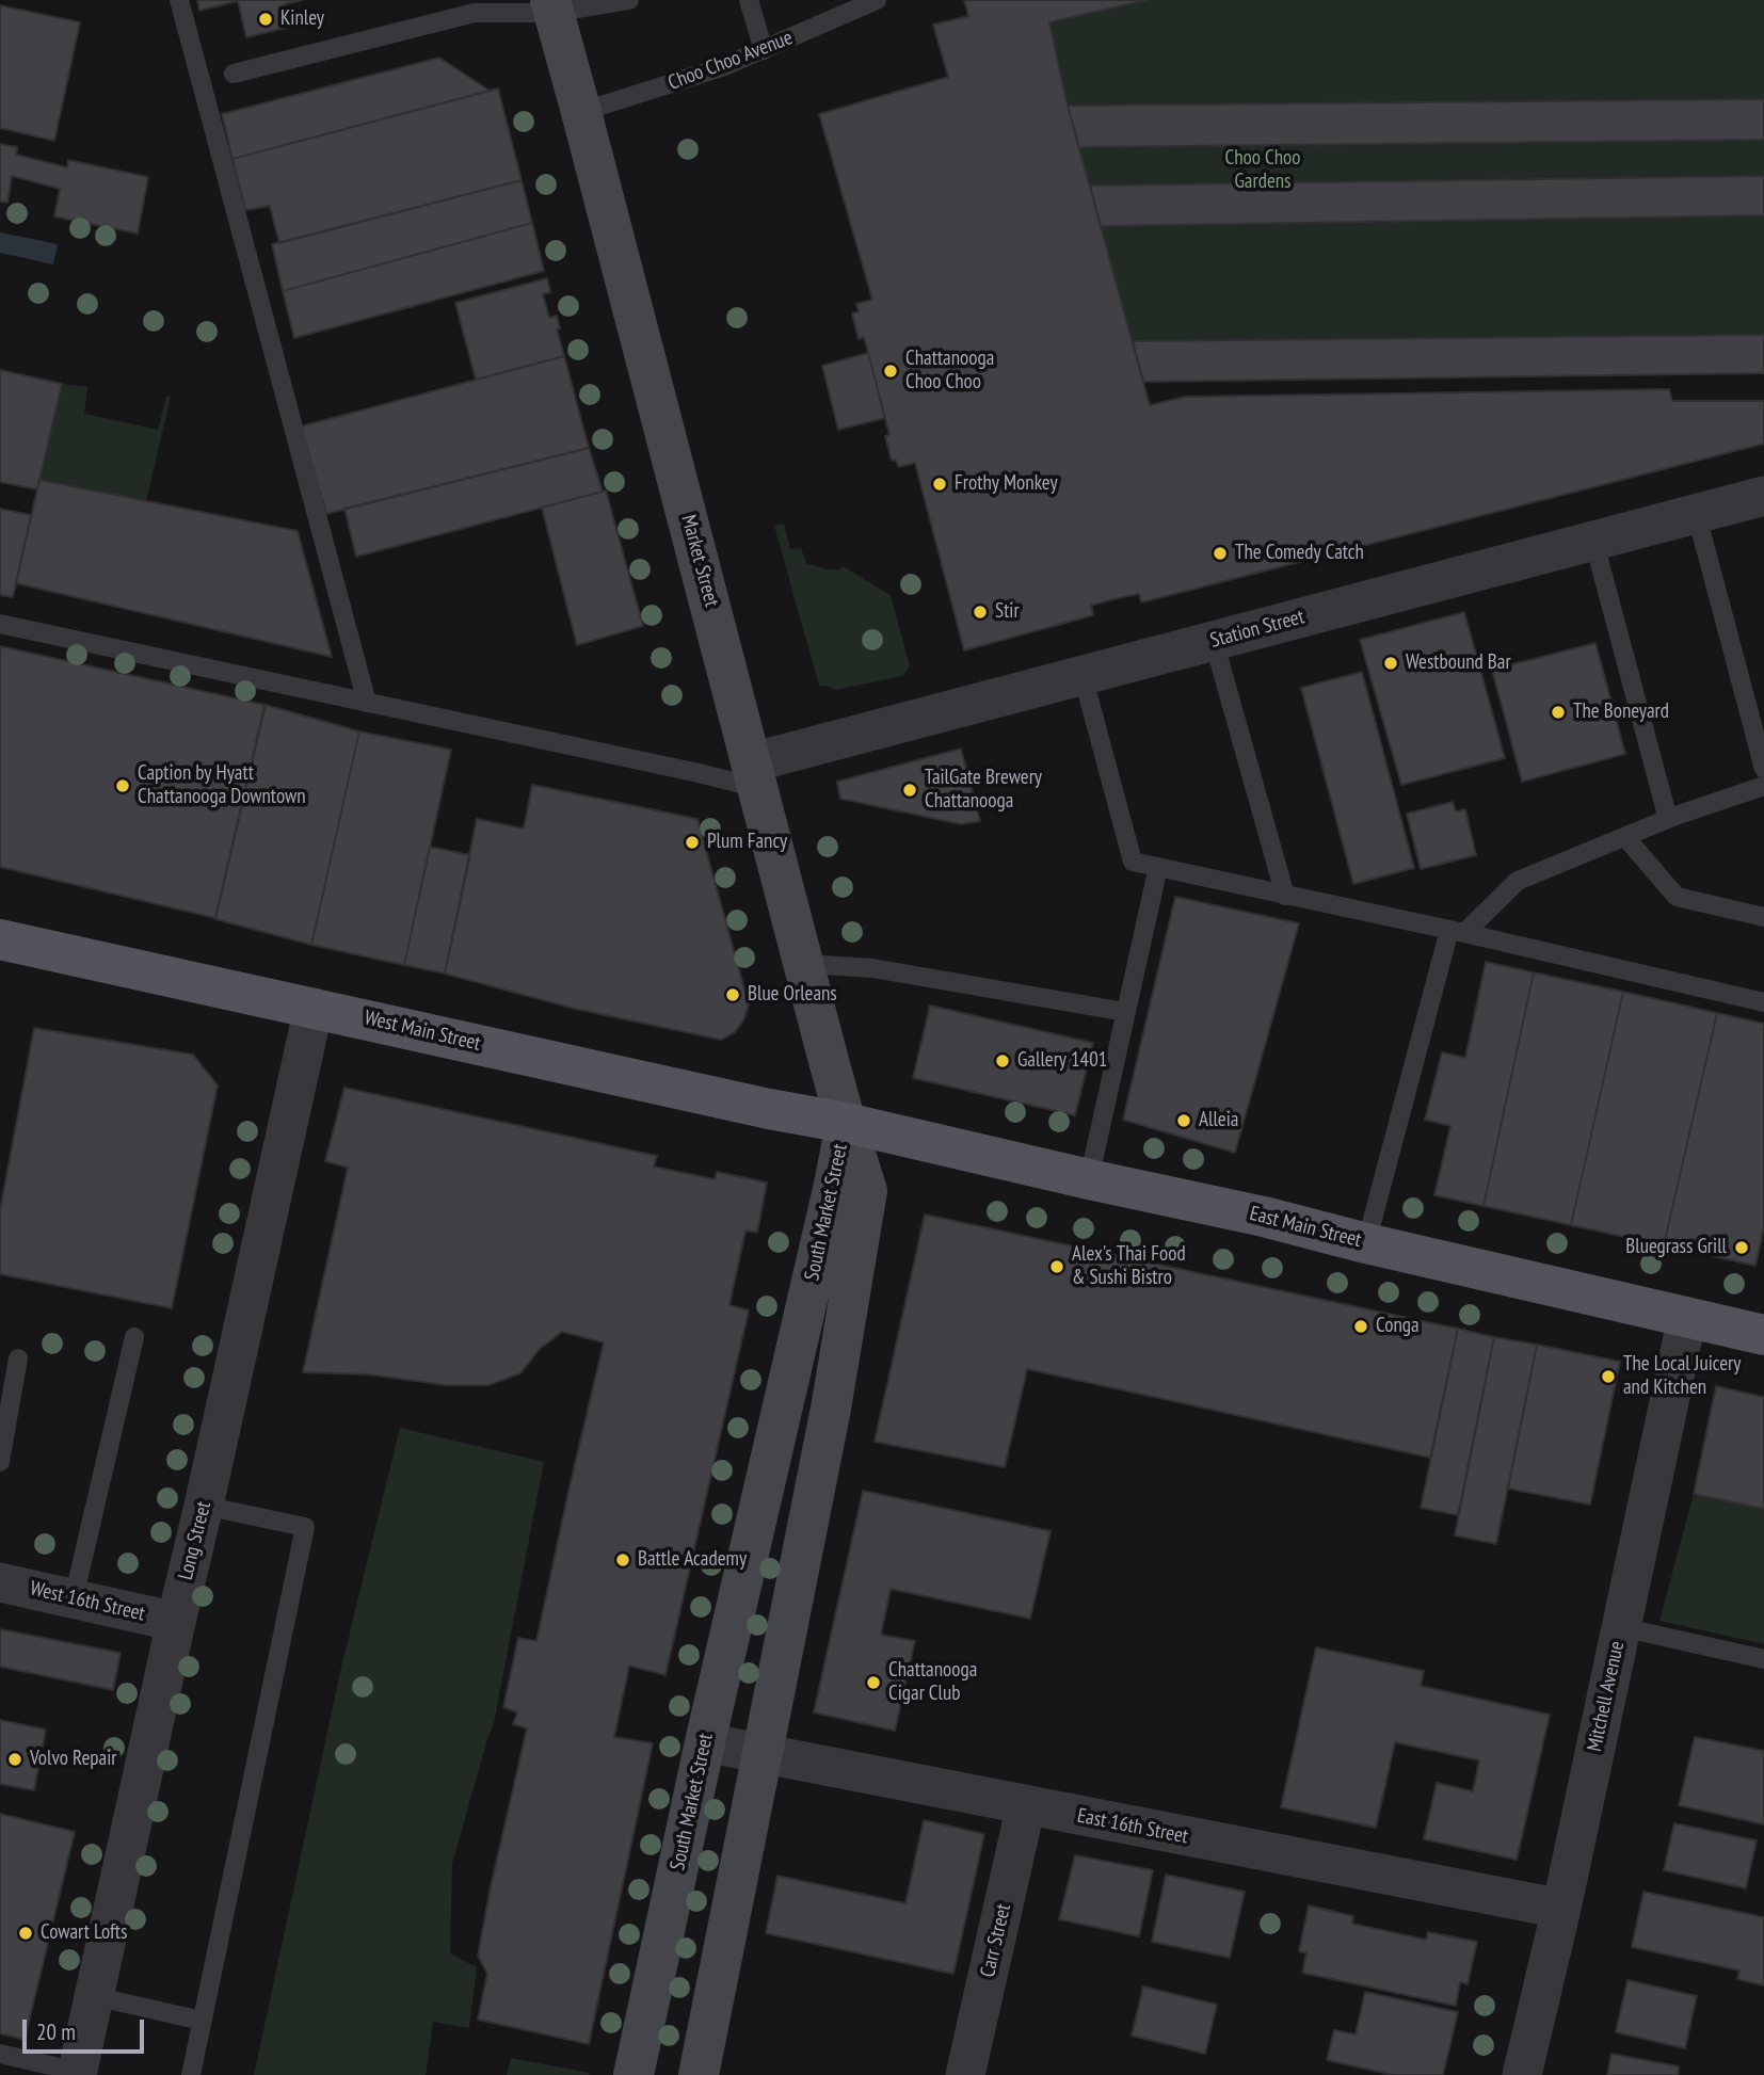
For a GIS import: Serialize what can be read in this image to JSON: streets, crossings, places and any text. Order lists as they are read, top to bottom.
{
  "streets": {
    "main road": [
      "Market Street",
      "West Main Street",
      "South Market Street",
      "East Main Street"
    ],
    "street": [
      "Station Street",
      "Long Street",
      "West 16th Street",
      "Mitchell Avenue",
      "East 16th Street",
      "Carr Street"
    ],
    "lane": ["Choo Choo Avenue"]
  },
  "crossings": [
    ["Choo Choo Avenue", "Market Street"],
    ["Market Street", "Station Street"],
    ["Market Street", "West Main Street"],
    ["Market Street", "South Market Street"],
    ["Market Street", "East Main Street"],
    ["West Main Street", "South Market Street"],
    ["West Main Street", "East Main Street"],
    ["West Main Street", "Long Street"],
    ["South Market Street", "East Main Street"],
    ["South Market Street", "East 16th Street"],
    ["East Main Street", "Mitchell Avenue"],
    ["Long Street", "West 16th Street"],
    ["Mitchell Avenue", "East 16th Street"],
    ["East 16th Street", "Carr Street"]
  ],
  "parks": ["Choo Choo Gardens"],
  "places": [
    "Kinley",
    "Chattanooga Choo Choo",
    "Frothy Monkey",
    "The Comedy Catch",
    "Stir",
    "Westbound Bar",
    "The Boneyard",
    "Caption by Hyatt Chattanooga Downtown",
    "TailGate Brewery Chattanooga",
    "Plum Fancy",
    "Blue Orleans",
    "Gallery 1401",
    "Alleia",
    "Bluegrass Grill",
    "Alex's Thai Food & Sushi Bistro",
    "Conga",
    "The Local Juicery and Kitchen",
    "Battle Academy",
    "Chattanooga Cigar Club",
    "Volvo Repair",
    "Cowart Lofts"
  ],
  "scale_bar": "20 m"
}
